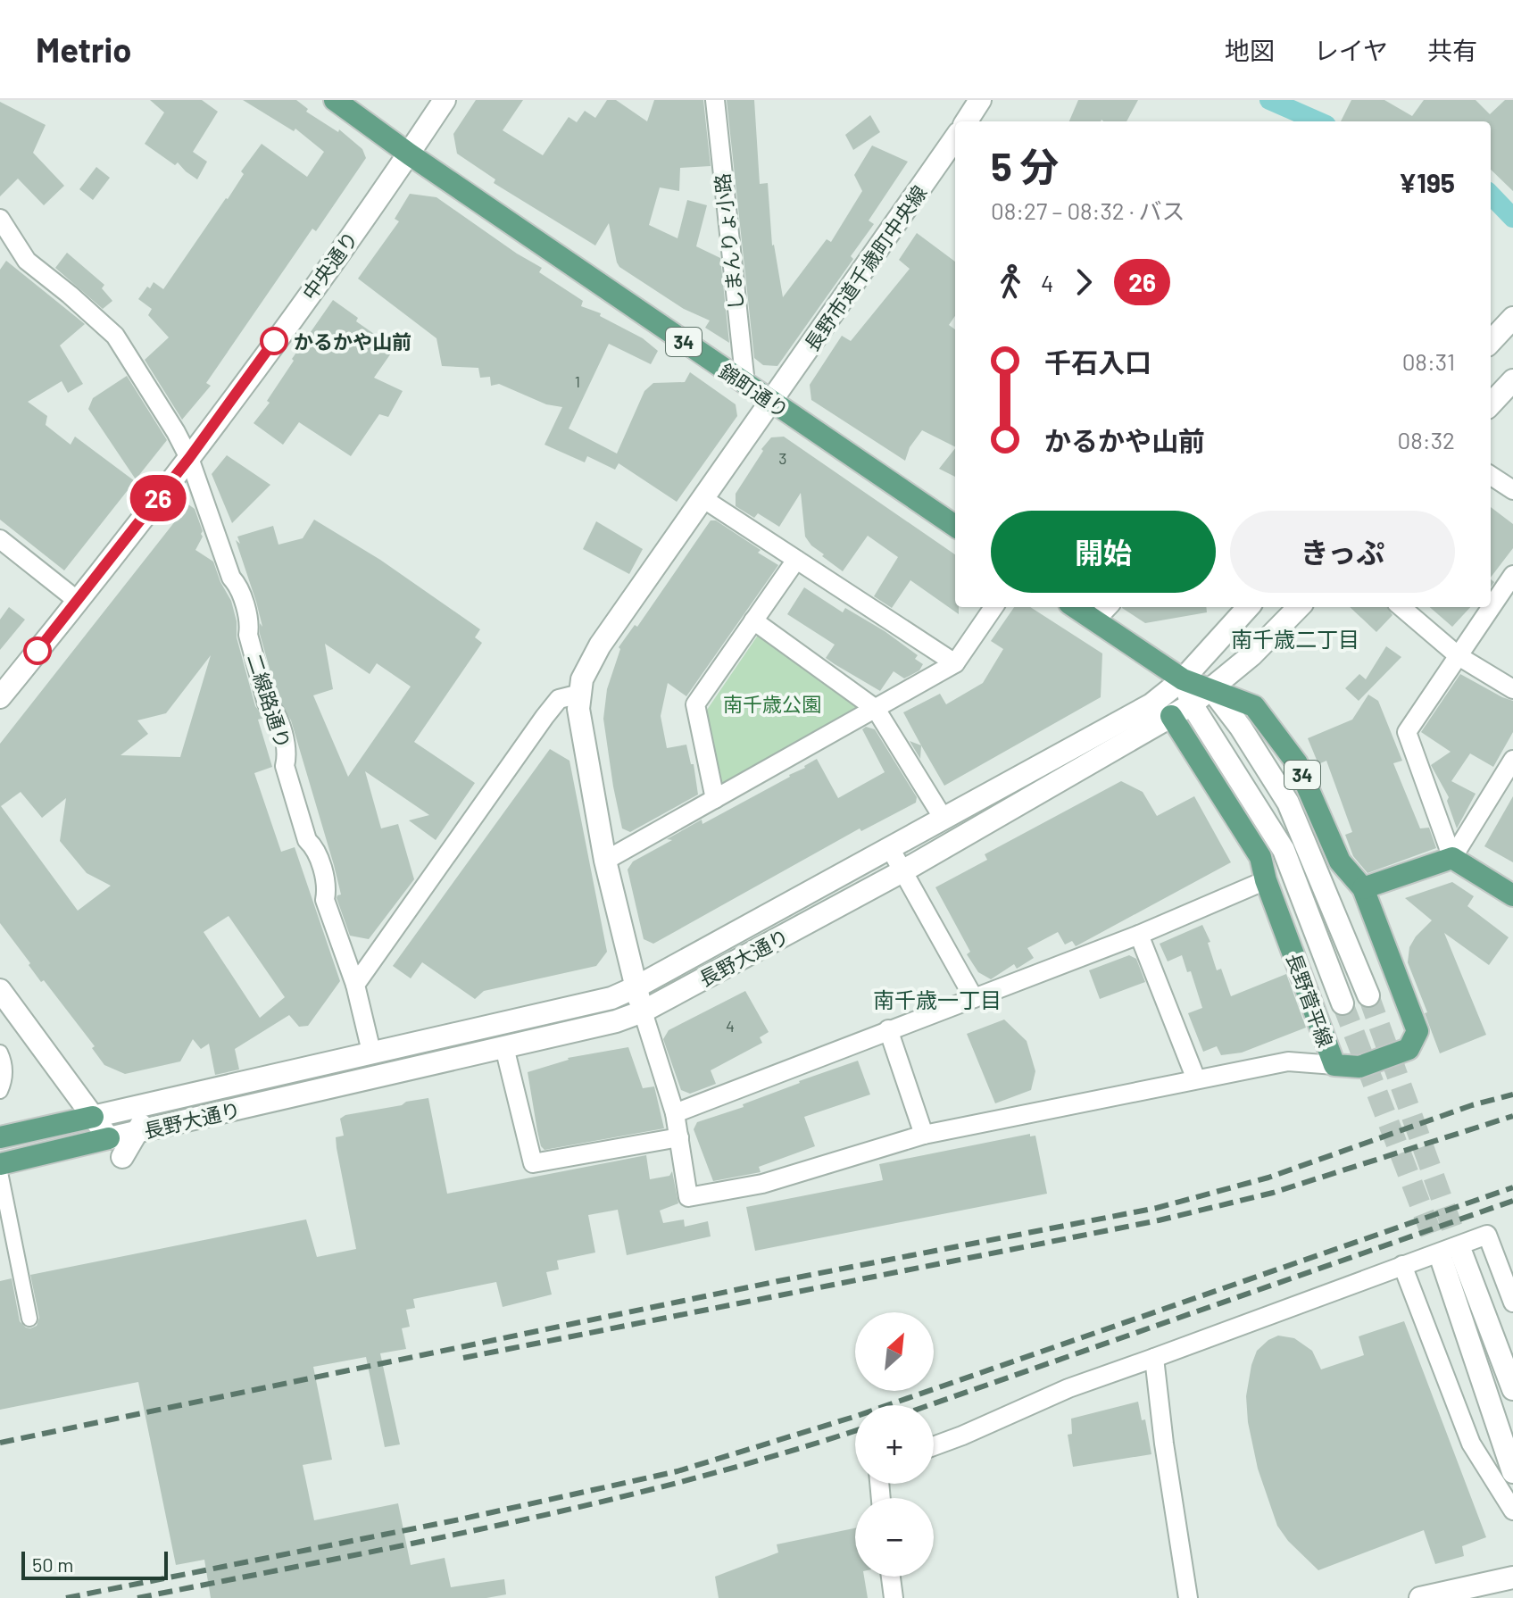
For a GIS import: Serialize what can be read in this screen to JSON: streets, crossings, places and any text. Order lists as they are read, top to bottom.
{
  "streets": {
    "main road": ["34", "錦町通り", "長野菅平線"],
    "street": [
      "しまんりょ小路",
      "中央通り",
      "長野市道千歳町中央線",
      "二線路通り",
      "長野大通り"
    ]
  },
  "crossings": [
    ["しまんりょ小路", "錦町通り"],
    ["中央通り", "34"],
    ["中央通り", "錦町通り"],
    ["中央通り", "二線路通り"],
    ["長野市道千歳町中央線", "錦町通り"],
    ["34", "錦町通り"],
    ["34", "長野菅平線"],
    ["二線路通り", "長野大通り"],
    ["長野大通り", "長野菅平線"]
  ],
  "districts": ["南千歳二丁目", "南千歳一丁目"],
  "parks": ["南千歳公園"],
  "places": ["かるかや山前"],
  "lines": ["bus line 26"],
  "house_numbers": ["1", "3", "4"],
  "scale_bar": "50 m",
  "north": "top right",
  "page": {
    "header": "Metrio",
    "nav": ["地図", "レイヤ", "共有"],
    "on_map": "26",
    "heading": ["5 分", "08:27 – 08:32 · バス", "¥195"],
    "legs": ["4", "26"],
    "list": [
      {
        "name": "千石入口",
        "value": "08:31"
      },
      {
        "name": "かるかや山前",
        "value": "08:32"
      }
    ],
    "buttons": ["開始", "きっぷ"],
    "map_buttons": ["+", "−"],
    "scale": "50 m"
  }
}
